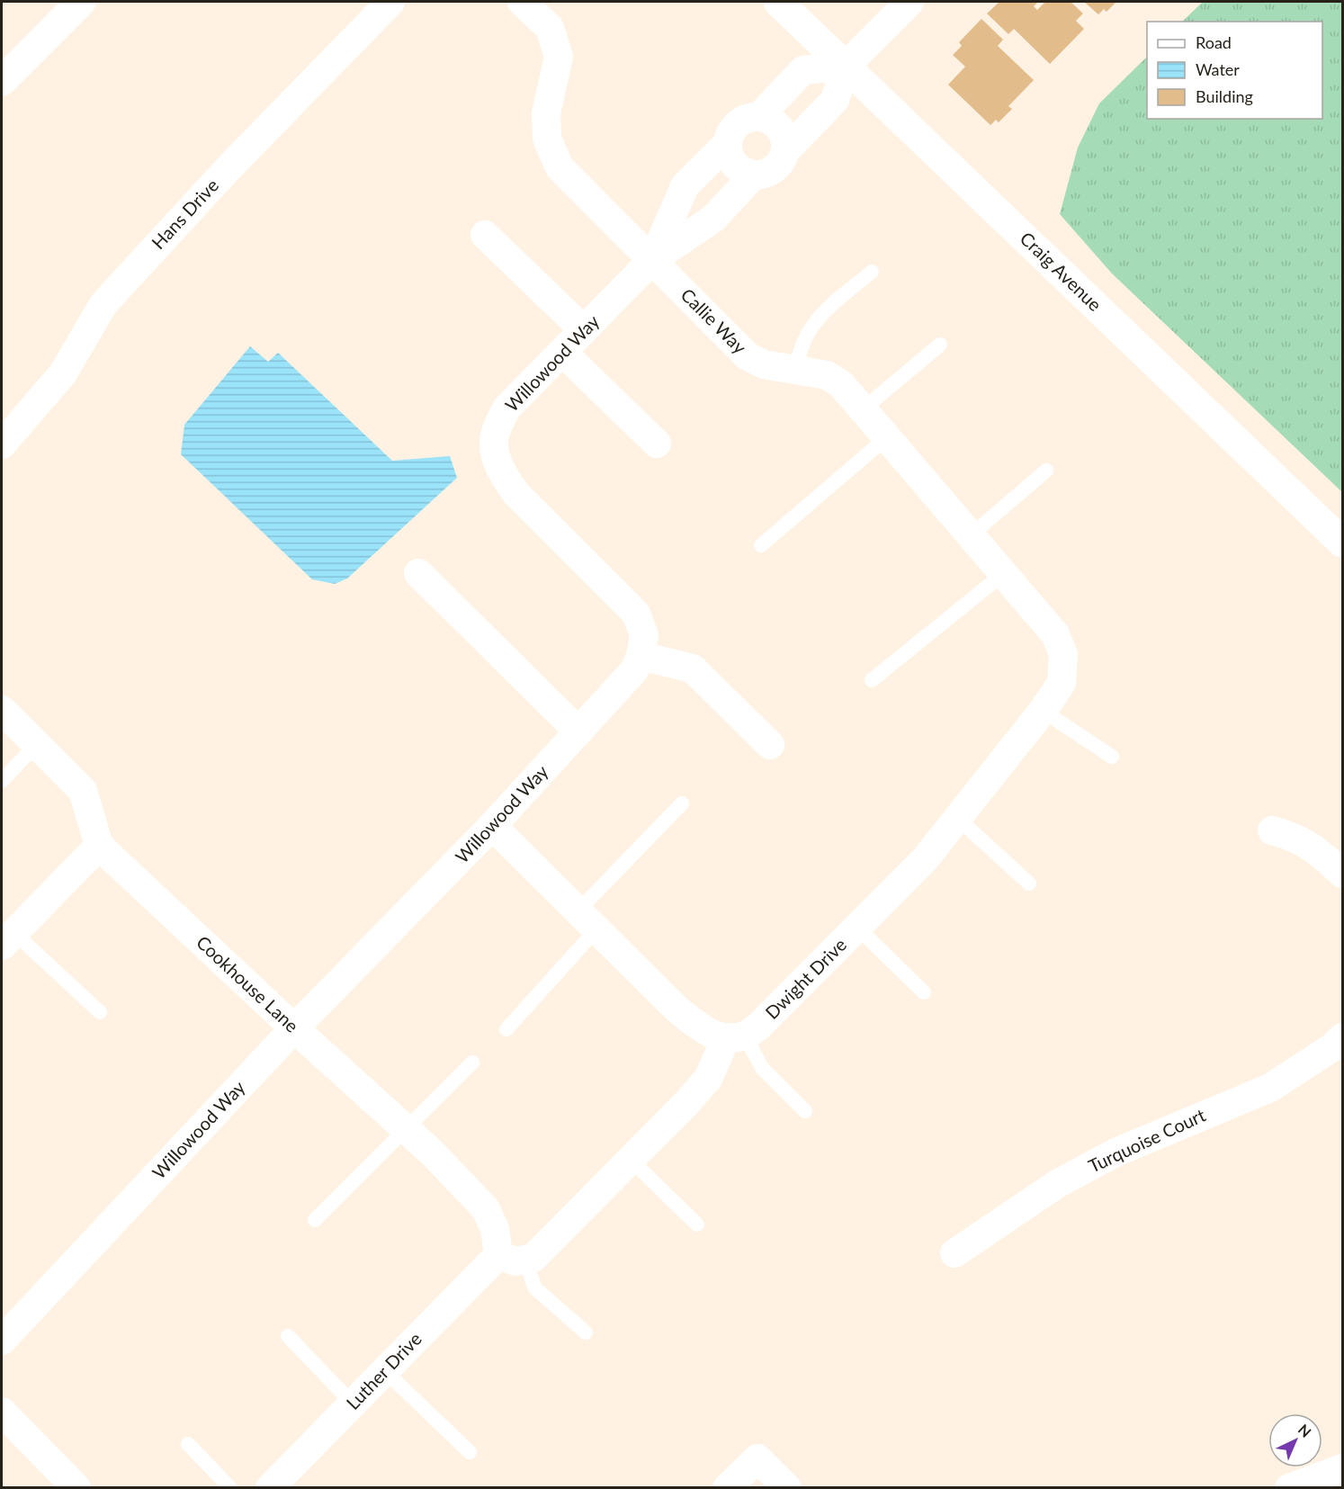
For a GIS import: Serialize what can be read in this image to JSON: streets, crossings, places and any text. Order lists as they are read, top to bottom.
{
  "streets": {
    "street": [
      "Hans Drive",
      "Craig Avenue",
      "Callie Way",
      "Willowood Way",
      "Dwight Drive",
      "Cookhouse Lane",
      "Turquoise Court",
      "Luther Drive"
    ]
  },
  "crossings": [
    ["Craig Avenue", "Willowood Way"],
    ["Callie Way", "Willowood Way"],
    ["Callie Way", "Dwight Drive"],
    ["Willowood Way", "Cookhouse Lane"],
    ["Dwight Drive", "Luther Drive"],
    ["Cookhouse Lane", "Luther Drive"]
  ],
  "legend": ["Road", "Water", "Building"],
  "north": "top right"
}
